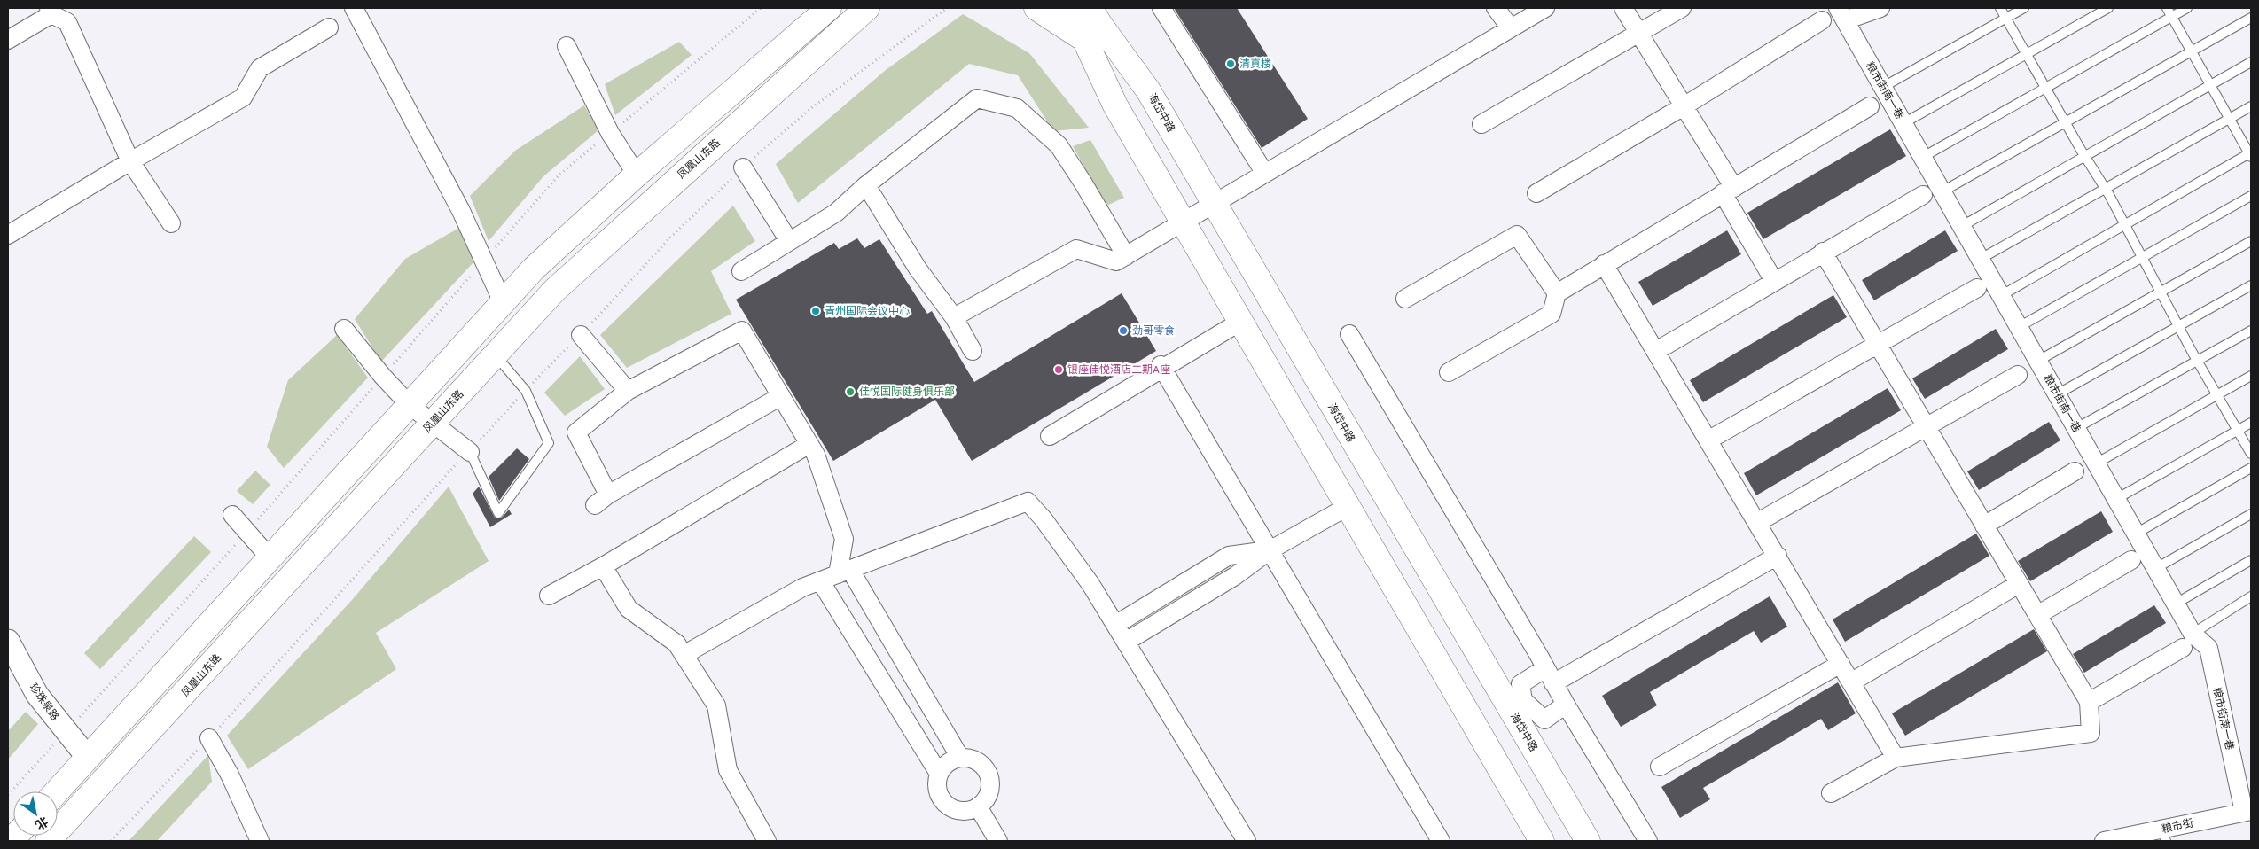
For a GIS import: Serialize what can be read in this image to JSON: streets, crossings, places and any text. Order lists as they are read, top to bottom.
{
  "streets": {
    "main road": ["海岱中路", "凤凰山东路"],
    "street": ["粮市街南一巷", "珍珠泉路", "粮市街"]
  },
  "crossings": [
    ["粮市街南一巷", "粮市街"]
  ],
  "places": [
    "清真楼",
    "青州国际会议中心",
    "劲哥零食",
    "银座佳悦酒店二期A座",
    "佳悦国际健身俱乐部"
  ],
  "north": "bottom right"
}
